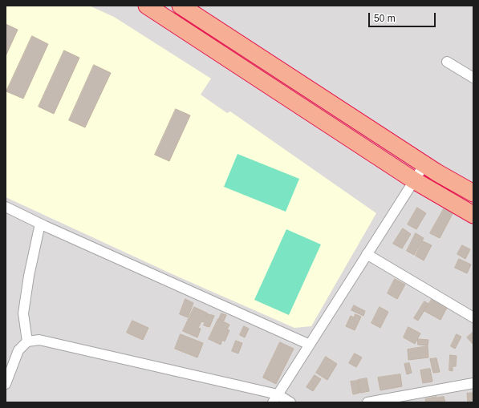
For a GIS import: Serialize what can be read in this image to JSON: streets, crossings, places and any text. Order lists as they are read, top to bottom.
{
  "scale_bar": "50 m"
}
